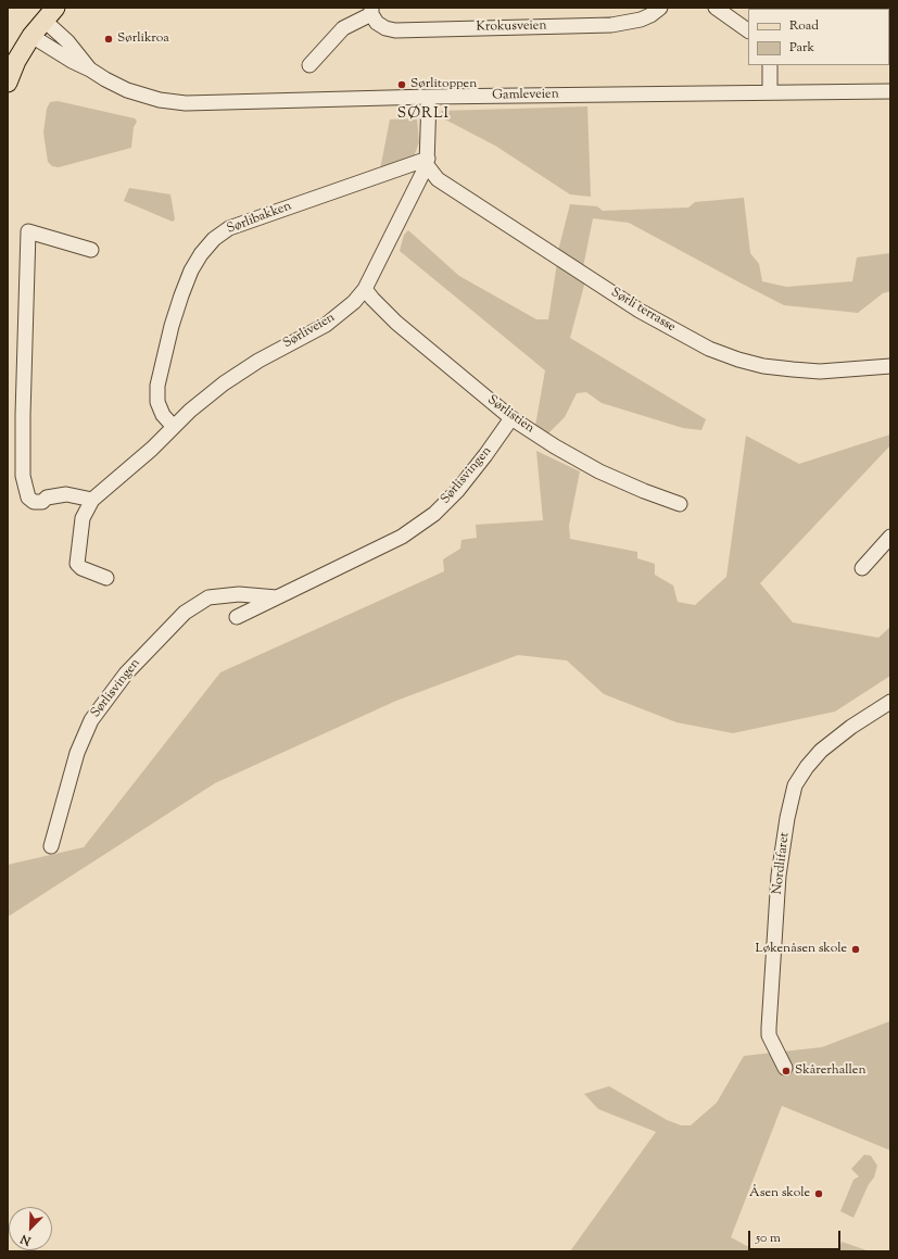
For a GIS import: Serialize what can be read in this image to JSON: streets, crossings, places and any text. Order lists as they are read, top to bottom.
{
  "streets": {
    "street": [
      "Krokusveien",
      "Gamleveien",
      "Sørlibakken",
      "Sørli terrasse",
      "Sørliveien",
      "Sørlistien",
      "Sørlisvingen",
      "Nordlifaret"
    ]
  },
  "crossings": [
    ["Gamleveien", "Sørliveien"],
    ["Sørlibakken", "Sørli terrasse"],
    ["Sørlibakken", "Sørliveien"],
    ["Sørli terrasse", "Sørliveien"],
    ["Sørliveien", "Sørlistien"],
    ["Sørlistien", "Sørlisvingen"]
  ],
  "districts": ["SØRLI"],
  "places": [
    "Sørlikroa",
    "Sørlitoppen",
    "Løkenåsen skole",
    "Skårerhallen",
    "Åsen skole"
  ],
  "legend": ["Road", "Park"],
  "scale_bar": "50 m",
  "north": "bottom left"
}
